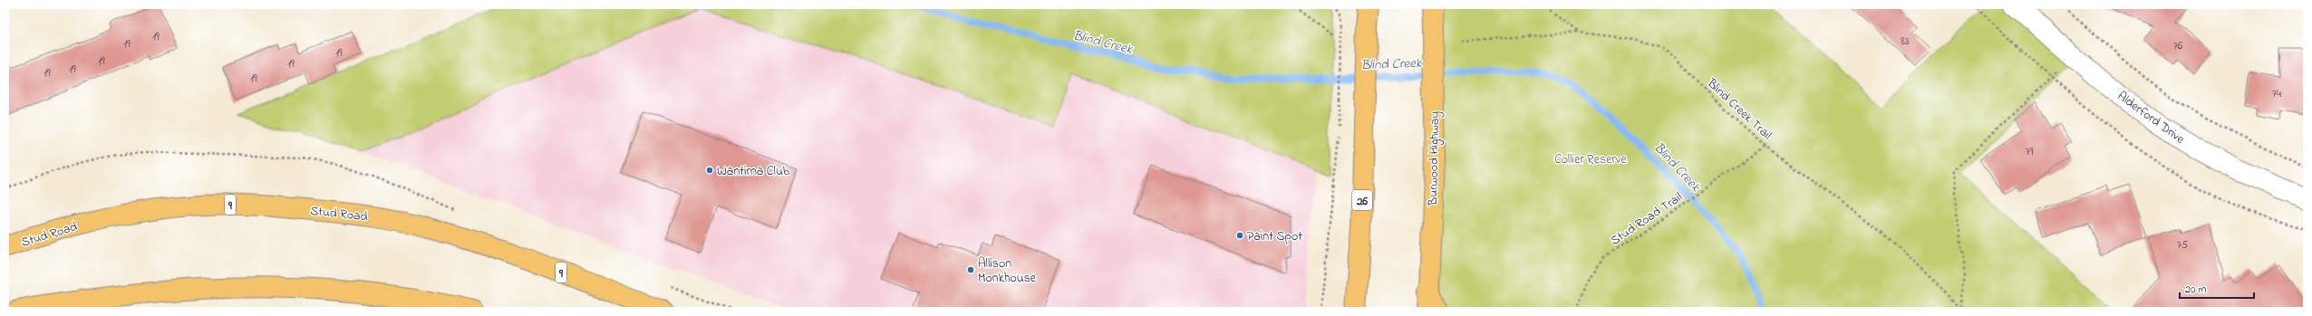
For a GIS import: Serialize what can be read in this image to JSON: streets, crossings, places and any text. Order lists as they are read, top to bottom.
{
  "streets": {
    "main road": [
      "Burwood Highway",
      "26",
      "9",
      "Stud Road"
    ],
    "street": ["Alderford Drive"],
    "path": ["Blind Creek Trail", "Stud Road Trail"]
  },
  "crossings": [
    ["Blind Creek Trail", "Stud Road Trail"]
  ],
  "water": ["Blind Creek"],
  "parks": ["Collier Reserve"],
  "places": ["Wantirna Club", "Paint Spot", "Allison Monkhouse"],
  "house_numbers": [
    "19",
    "83",
    "19",
    "76",
    "19",
    "19",
    "19",
    "19",
    "19",
    "19",
    "74",
    "79",
    "75"
  ],
  "scale_bar": "20 m"
}
